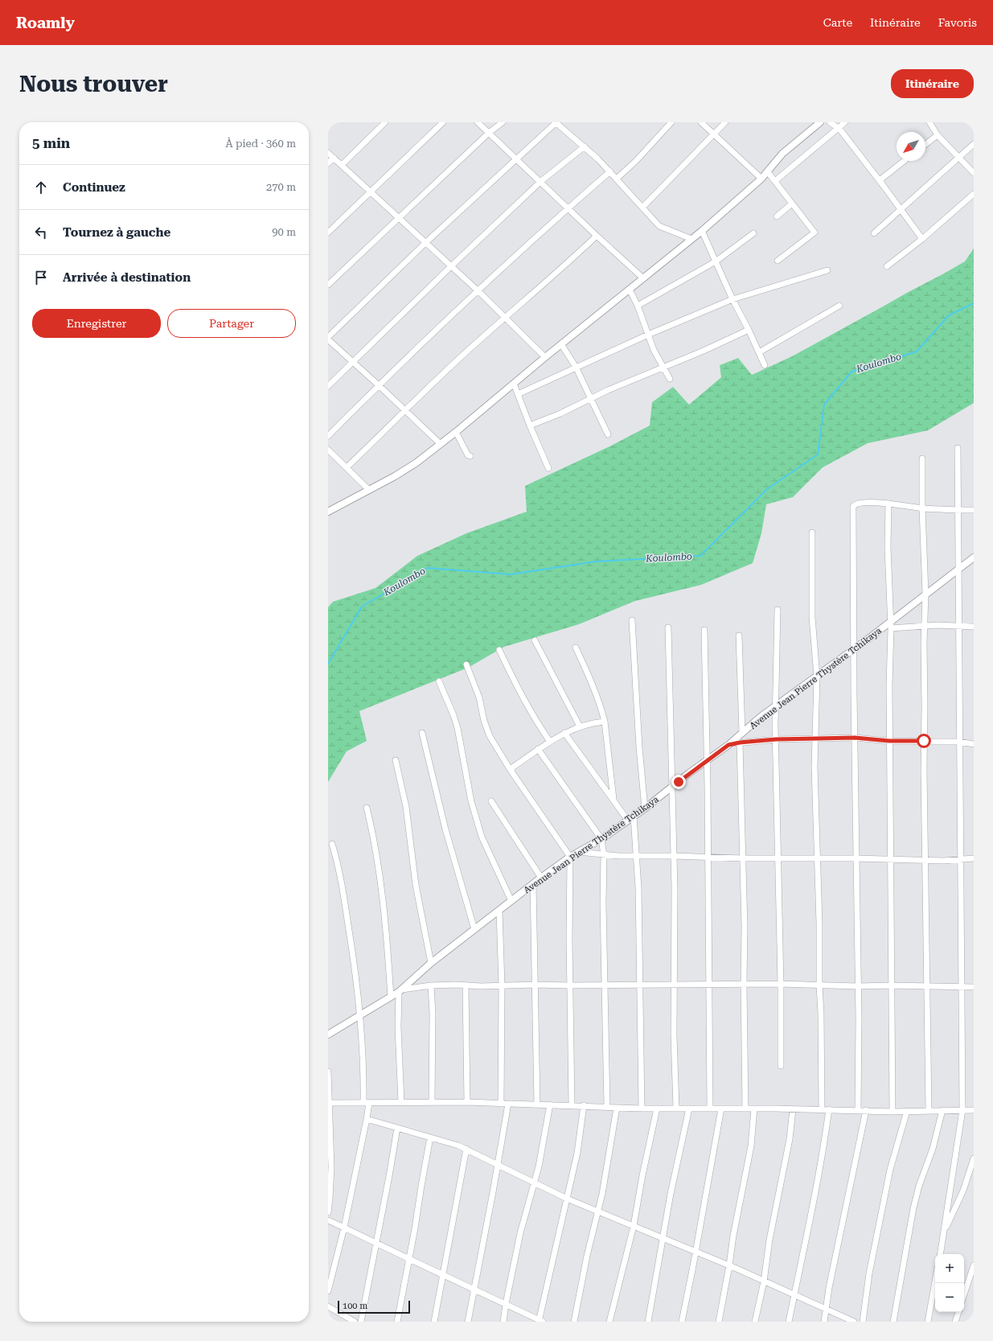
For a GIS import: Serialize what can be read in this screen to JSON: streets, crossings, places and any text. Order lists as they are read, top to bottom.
{
  "streets": {
    "street": ["Avenue Jean Pierre Thystère Tchikaya"]
  },
  "water": ["Koulombo"],
  "scale_bar": "100 m",
  "north": "bottom left",
  "page": {
    "header": "Roamly",
    "nav": ["Carte", "Itinéraire", "Favoris"],
    "buttons": [
      "Itinéraire",
      ["Enregistrer", "Partager"]
    ],
    "title": "Nous trouver",
    "heading": ["5 min", "À pied · 360 m"],
    "list": [
      ["Continuez", "270 m"],
      ["Tournez à gauche", "90 m"],
      "Arrivée à destination"
    ],
    "map_buttons": ["+", "−"],
    "scale": "100 m"
  }
}
